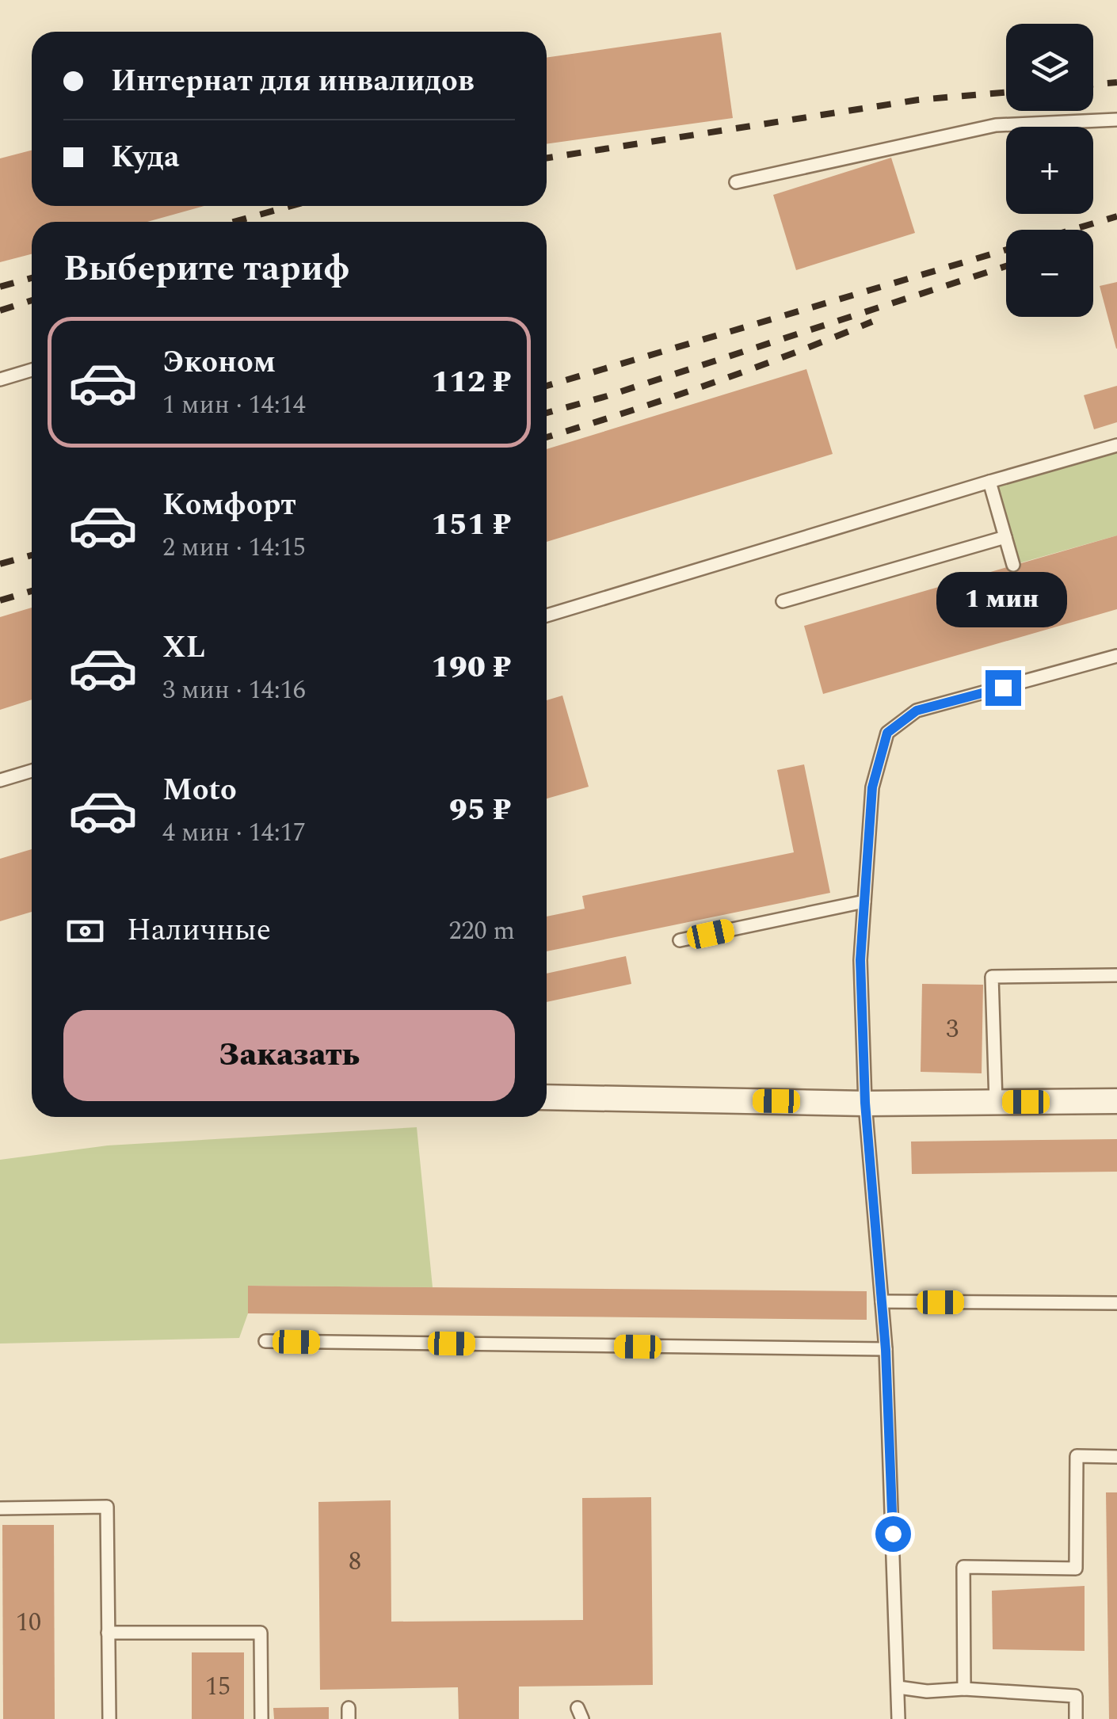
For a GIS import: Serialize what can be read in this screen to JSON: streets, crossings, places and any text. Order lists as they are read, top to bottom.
{
  "house_numbers": [
    "3",
    "8",
    "10",
    "15"
  ],
  "page": {
    "map_buttons": ["+", "−"],
    "banner": ["Интернат для инвалидов", "Куда"],
    "heading": "Выберите тариф",
    "list": [
      {
        "name": "Эконом",
        "note": "1 мин · 14:14",
        "value": "112 ₽"
      },
      {
        "name": "Комфорт",
        "note": "2 мин · 14:15",
        "value": "151 ₽"
      },
      {
        "name": "XL",
        "note": "3 мин · 14:16",
        "value": "190 ₽"
      },
      {
        "name": "Moto",
        "note": "4 мин · 14:17",
        "value": "95 ₽"
      }
    ],
    "bubble": "1 мин",
    "pay": ["Наличные", "220 m"],
    "buttons": "Заказать"
  }
}
